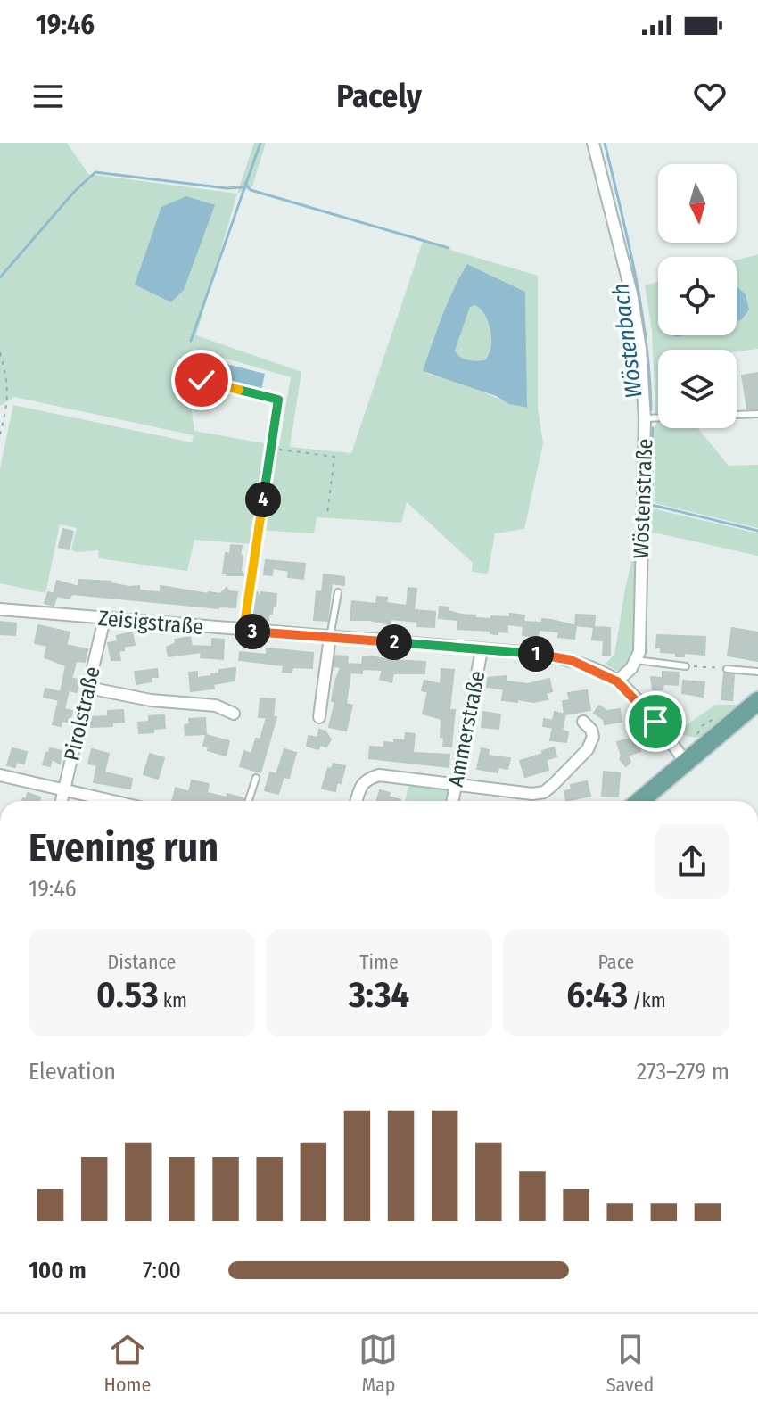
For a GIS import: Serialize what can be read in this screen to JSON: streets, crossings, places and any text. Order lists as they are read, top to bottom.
{
  "streets": {
    "street": [
      "Wöstenstraße",
      "Zeisigstraße",
      "Pirolstraße",
      "Ammerstraße"
    ]
  },
  "crossings": [
    ["Zeisigstraße", "Pirolstraße"],
    ["Zeisigstraße", "Ammerstraße"]
  ],
  "water": ["Wöstenbach"],
  "north": "bottom",
  "page": {
    "status": "19:46",
    "header": "Pacely",
    "pins": [
      "4",
      "3",
      "2",
      "1"
    ],
    "heading": ["Evening run", "19:46"],
    "stats": [
      ["Distance", "0.53 km"],
      ["Time", "3:34"],
      ["Pace", "6:43 /km"]
    ],
    "chart": ["Elevation", "273–279 m"],
    "list": [
      {
        "name": "100 m",
        "note": "7:00"
      }
    ],
    "tabs": ["Home", "Map", "Saved"]
  }
}
